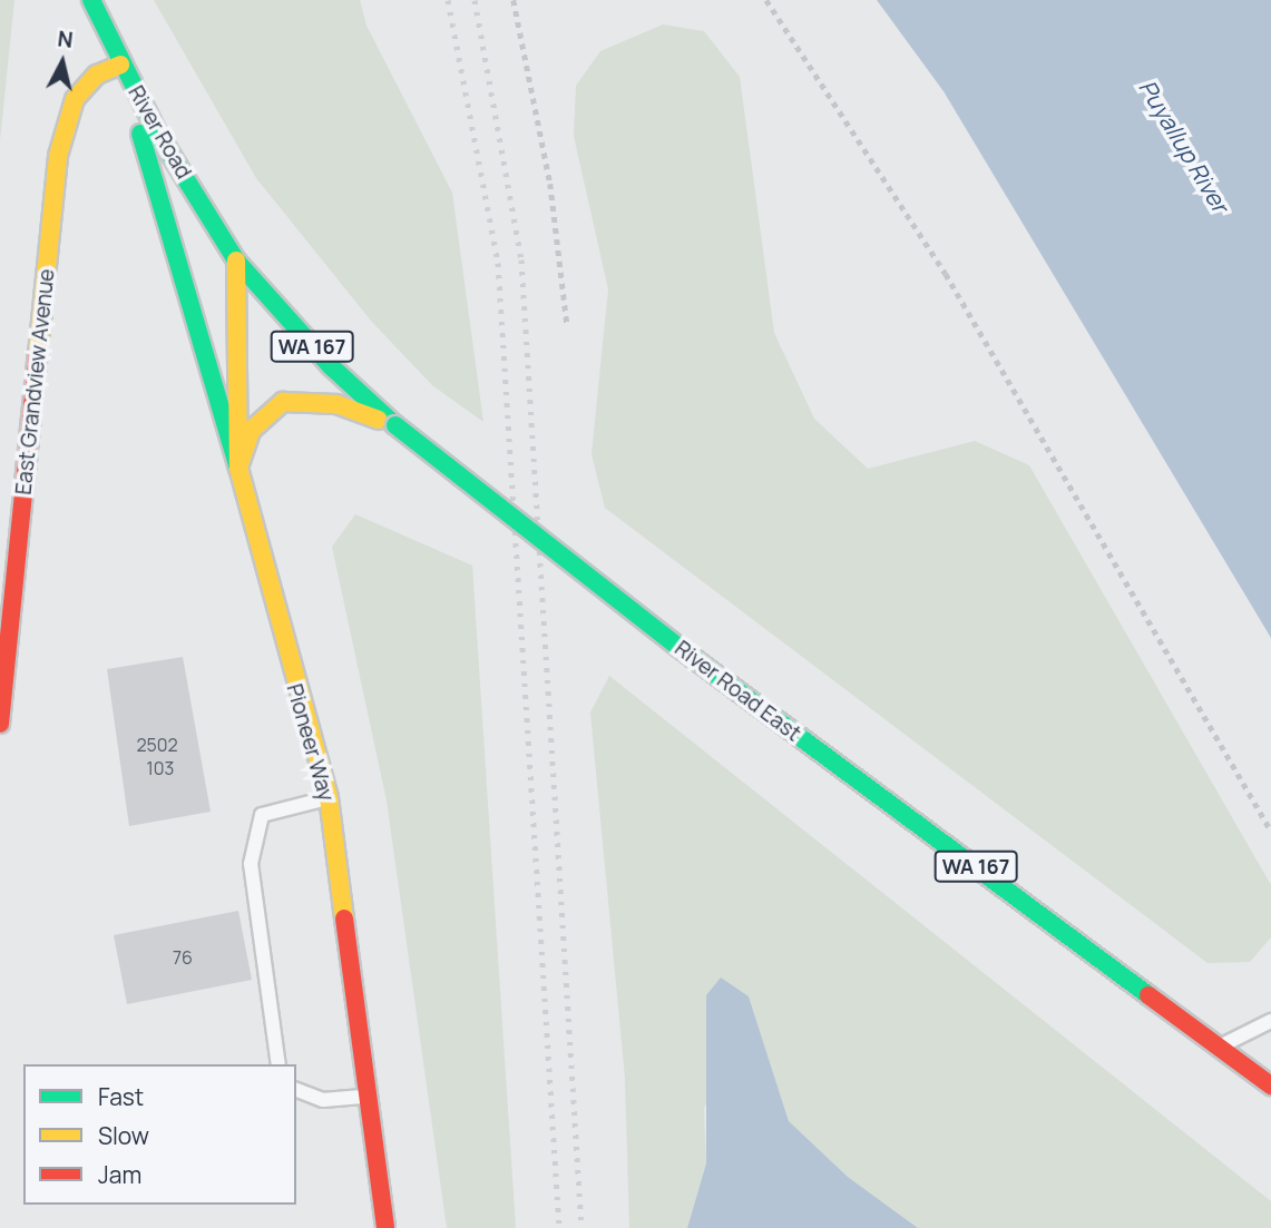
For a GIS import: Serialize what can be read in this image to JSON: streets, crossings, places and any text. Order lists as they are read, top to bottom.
{
  "streets": {
    "main road": [
      "River Road",
      "WA 167",
      "East Grandview Avenue",
      "River Road East",
      "Pioneer Way"
    ]
  },
  "crossings": [
    ["River Road", "East Grandview Avenue"],
    ["River Road", "River Road East"],
    ["River Road", "Pioneer Way"],
    ["River Road East", "Pioneer Way"]
  ],
  "water": ["Puyallup River"],
  "house_numbers": ["2502", "103", "76"],
  "legend": ["Fast", "Slow", "Jam"],
  "north": "top"
}
